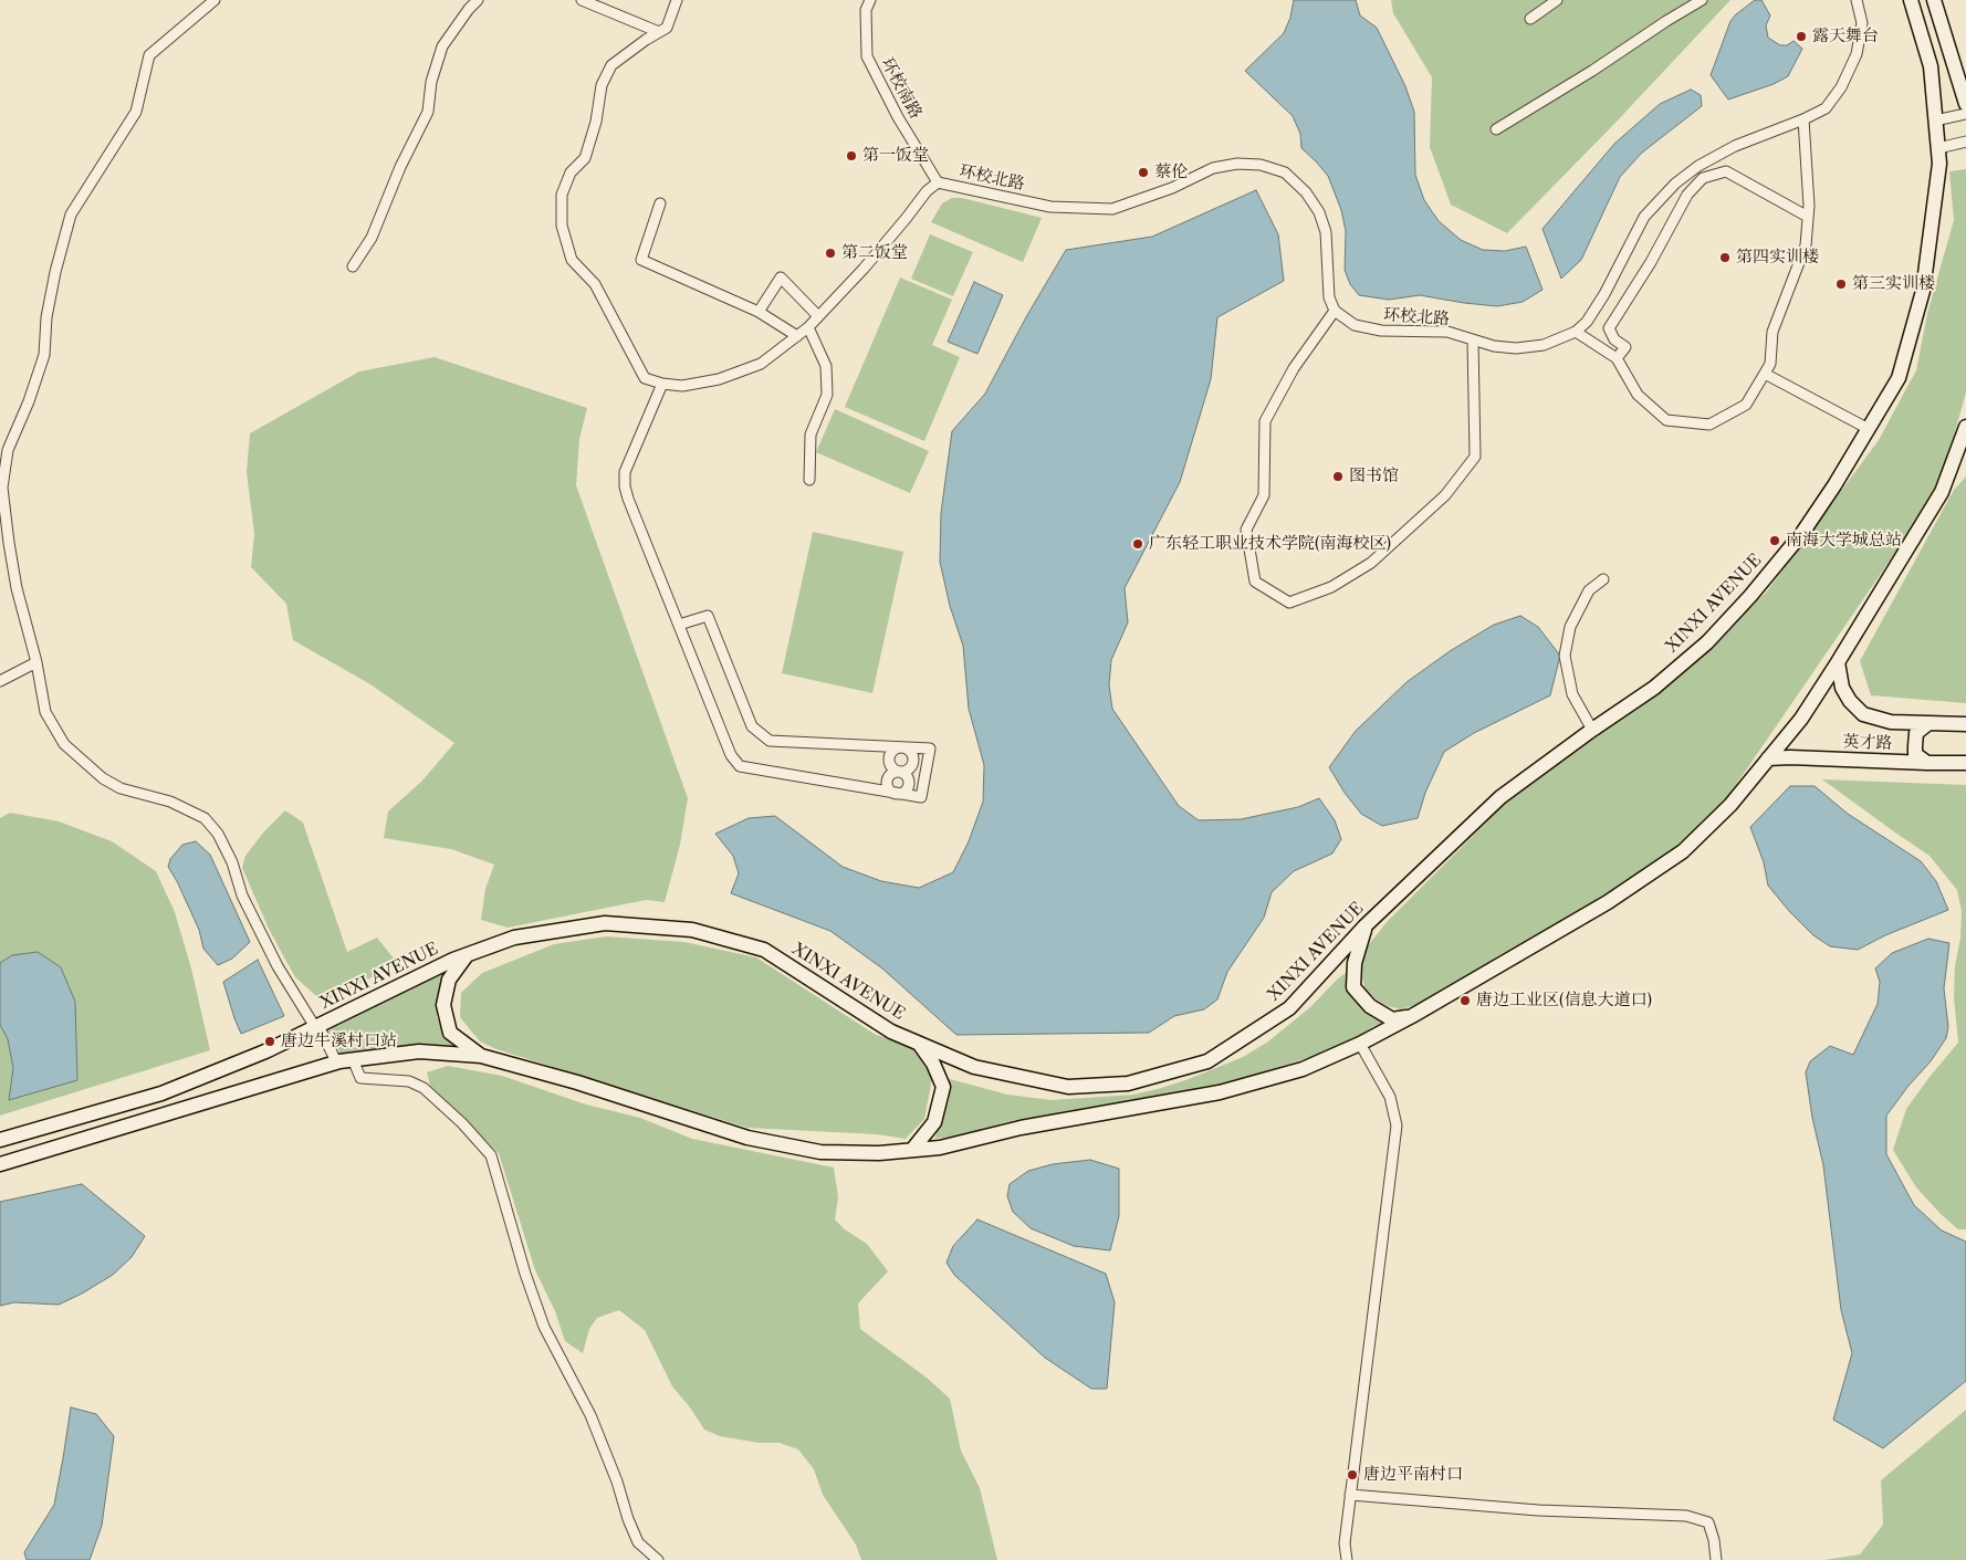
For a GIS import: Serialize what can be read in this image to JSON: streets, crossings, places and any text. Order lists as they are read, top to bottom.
{
  "streets": {
    "main road": ["XINXI AVENUE", "英才路"],
    "street": ["环校南路", "环校北路"]
  },
  "crossings": [
    ["环校南路", "环校北路"]
  ],
  "places": [
    "露天舞台",
    "第一饭堂",
    "蔡伦",
    "第二饭堂",
    "第四实训楼",
    "第三实训楼",
    "图书馆",
    "南海大学城总站",
    "广东轻工职业技术学院(南海校区)",
    "唐边工业区(信息大道口)",
    "唐边牛溪村口站",
    "唐边平南村口"
  ]
}
